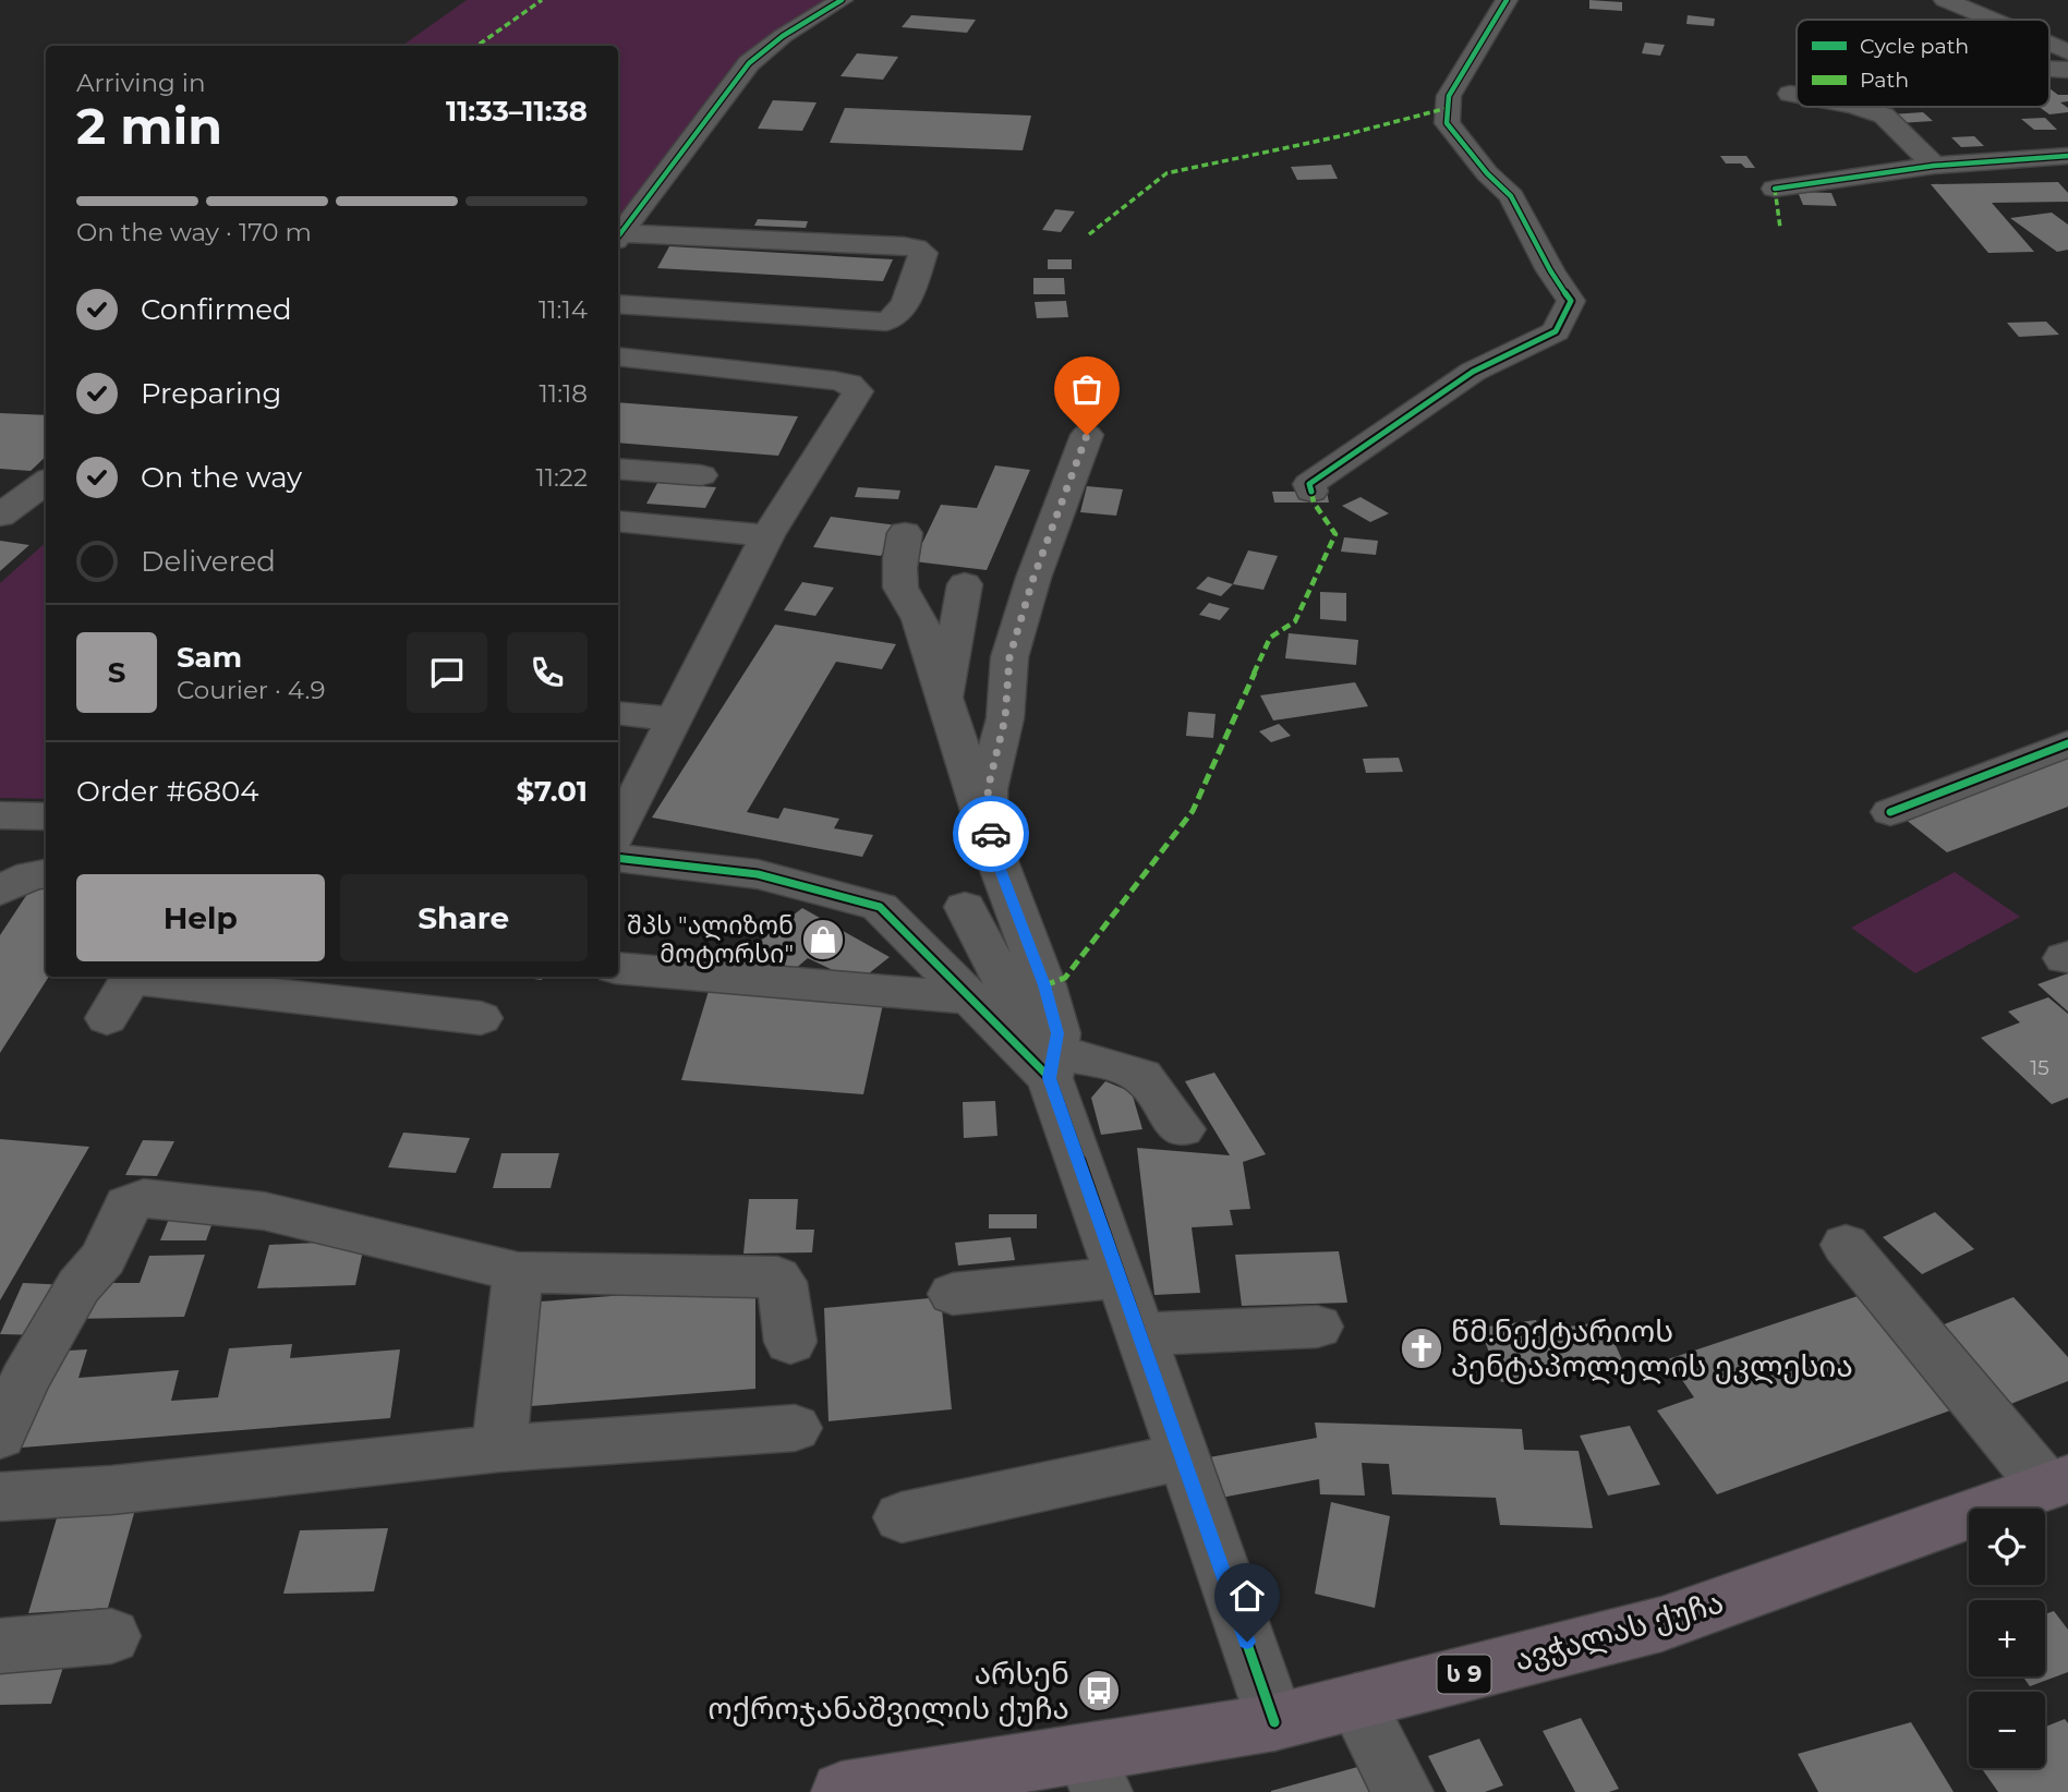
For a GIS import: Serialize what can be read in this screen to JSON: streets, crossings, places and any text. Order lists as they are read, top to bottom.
{
  "streets": {
    "highway": ["ავჭალას ქუჩა", "ს 9"]
  },
  "places": {
    "shop": ["შპს \"ალიზონ მოტორსი\""],
    "church": ["წმ.ნექტარიოს პენტაპოლელის ეკლესია"],
    "bus stop": ["არსენ ოქროჯანაშვილის ქუჩა"]
  },
  "house_numbers": ["15"],
  "legend": ["Cycle path", "Path"],
  "page": {
    "heading": ["2 min", "Arriving in", "11:33–11:38"],
    "panel": [
      "Sam",
      "Courier · 4.9",
      "Order #6804",
      "$7.01"
    ],
    "bar": "On the way · 170 m",
    "list": [
      ["Confirmed", "11:14"],
      ["Preparing", "11:18"],
      ["On the way", "11:22"],
      "Delivered"
    ],
    "round": "S",
    "buttons": ["Help", "Share"],
    "map_buttons": ["+", "−"]
  }
}
